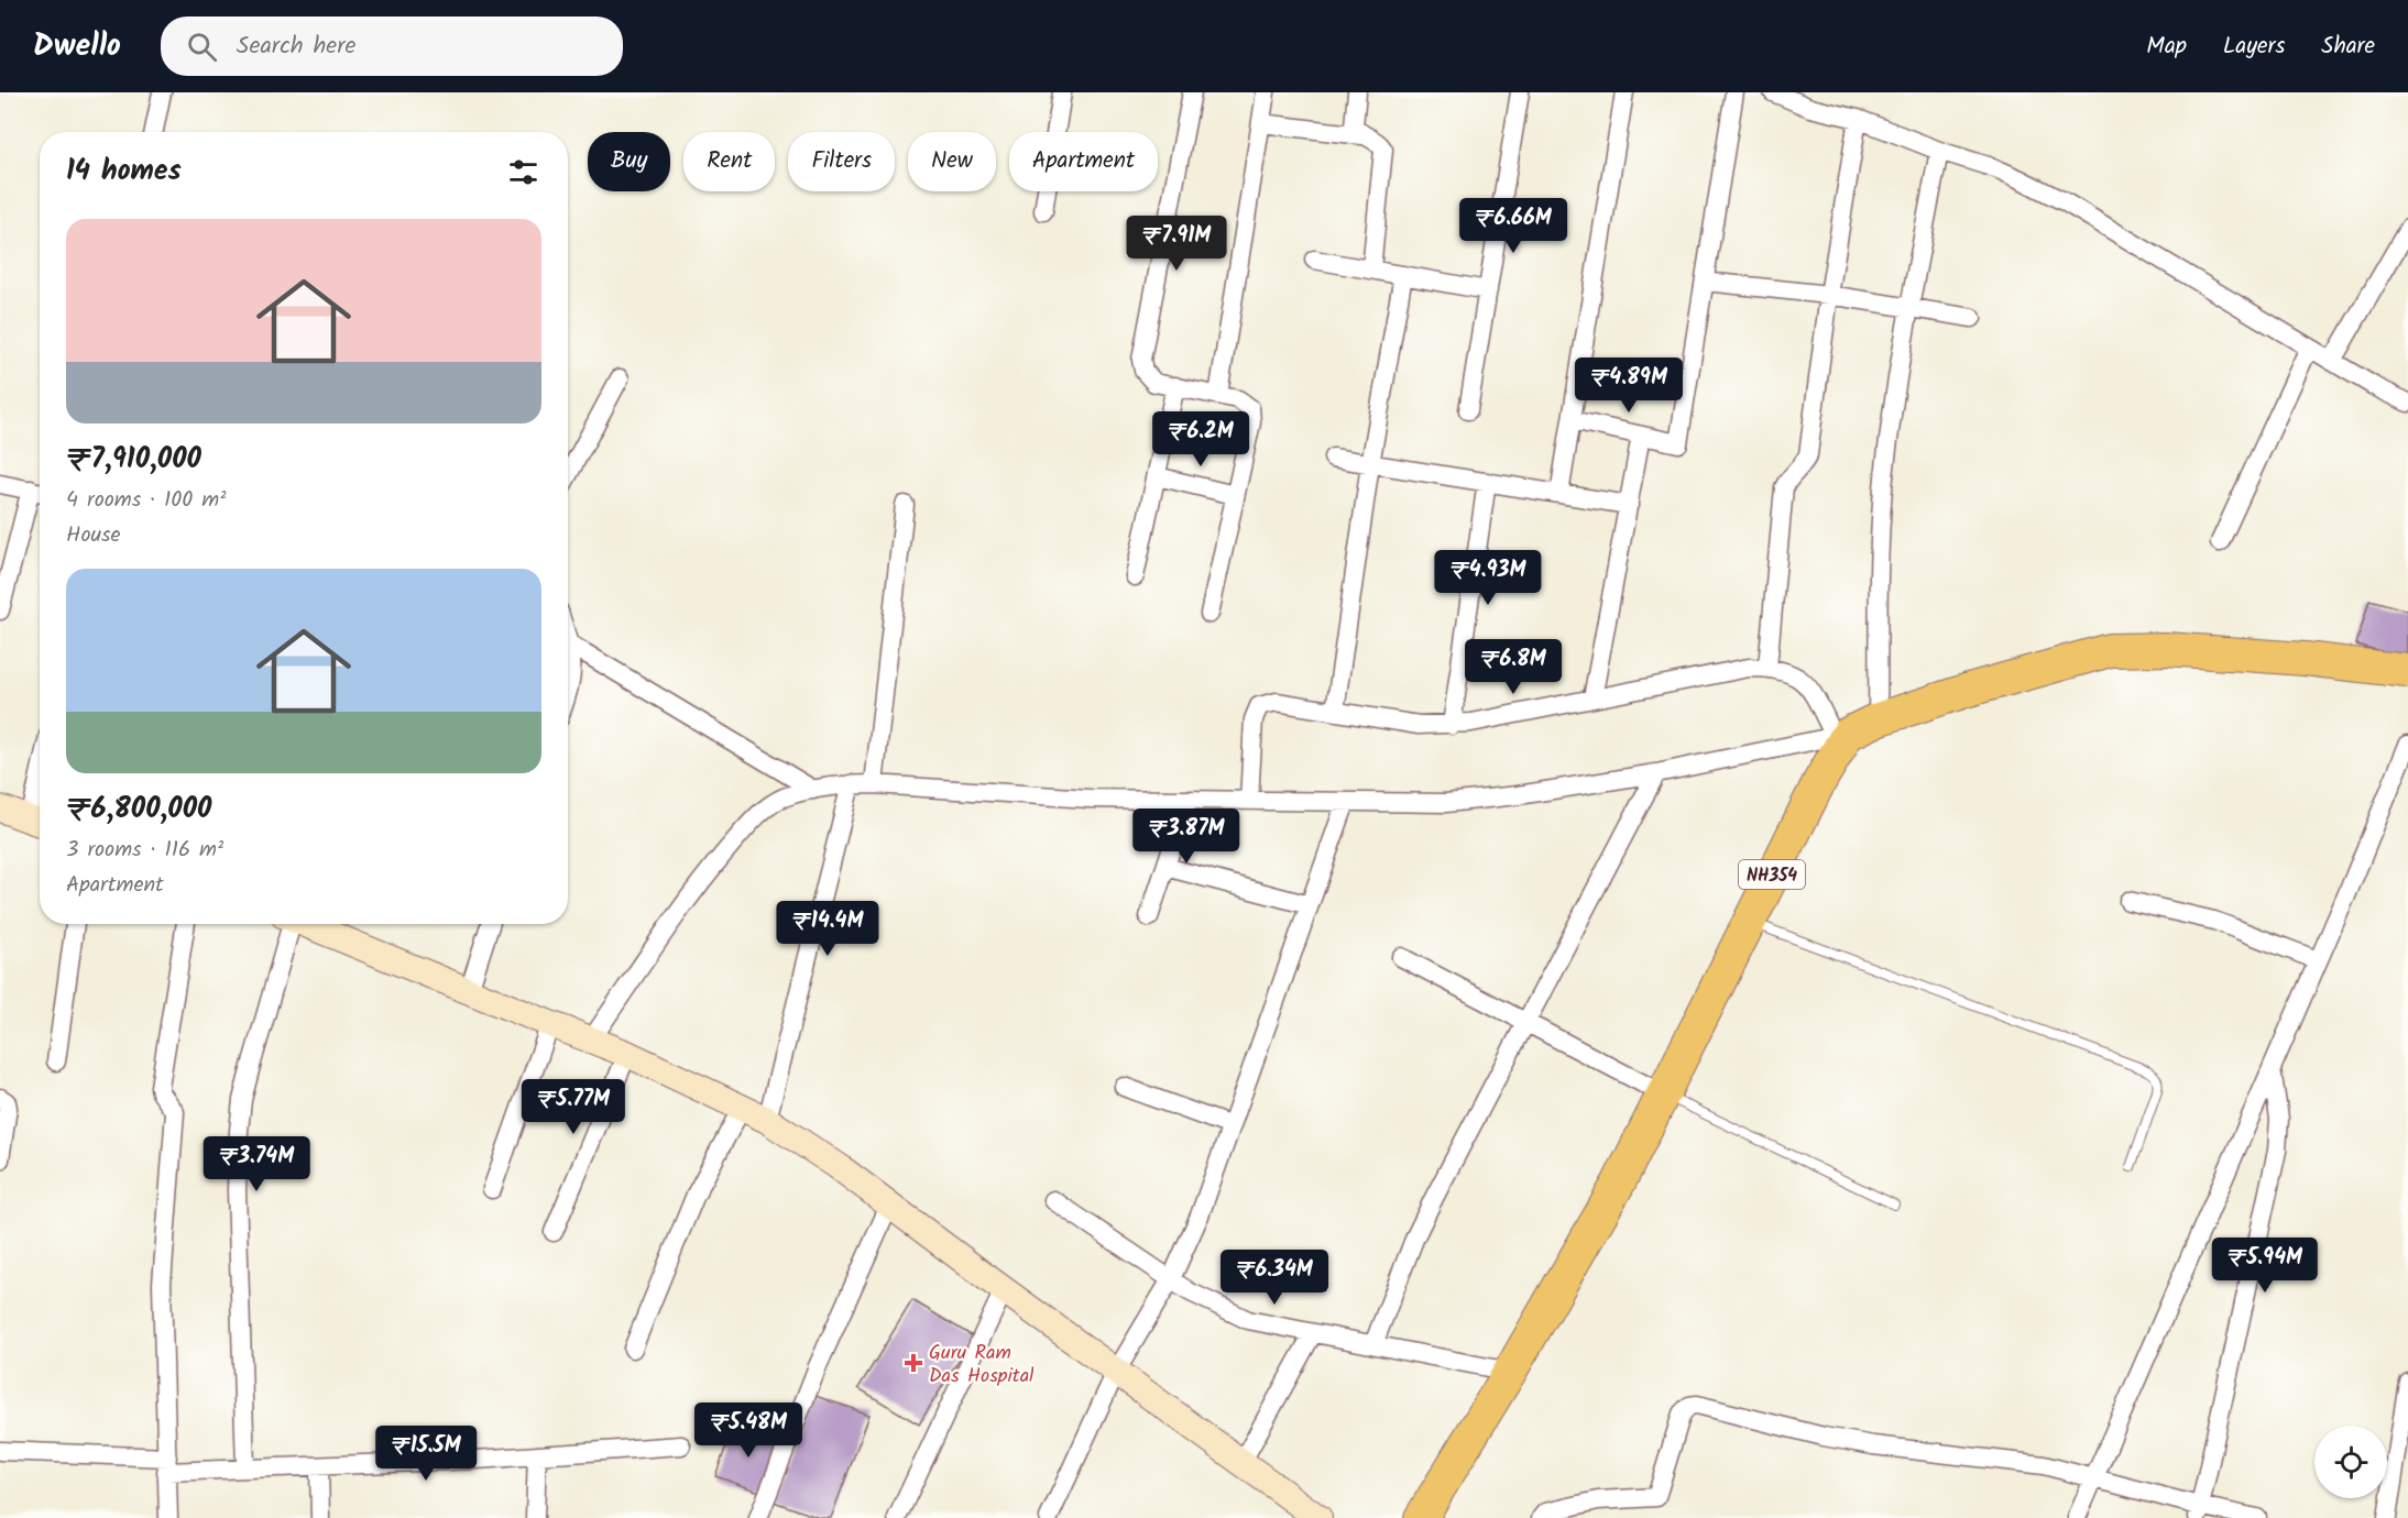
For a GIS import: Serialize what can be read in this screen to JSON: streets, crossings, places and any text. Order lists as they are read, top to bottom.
{
  "streets": {
    "highway": ["NH354"]
  },
  "places": {
    "health": ["Guru Ram Das Hospital"]
  },
  "page": {
    "header": "Dwello",
    "search": "Search here",
    "nav": ["Map", "Layers", "Share"],
    "chip": [
      "Buy",
      "Rent",
      "Filters",
      "New",
      "Apartment"
    ],
    "heading": "14 homes",
    "price": [
      "₹6.66M",
      "₹7.91M",
      "₹4.89M",
      "₹6.2M",
      "₹4.93M",
      "₹6.8M",
      "₹3.87M",
      "₹14.4M",
      "₹5.77M",
      "₹3.74M",
      "₹5.94M",
      "₹6.34M",
      "₹5.48M",
      "₹15.5M"
    ],
    "list": [
      {
        "name": "₹7,910,000",
        "note": "4 rooms · 100 m² · House"
      },
      {
        "name": "₹6,800,000",
        "note": "3 rooms · 116 m² · Apartment"
      }
    ]
  }
}
